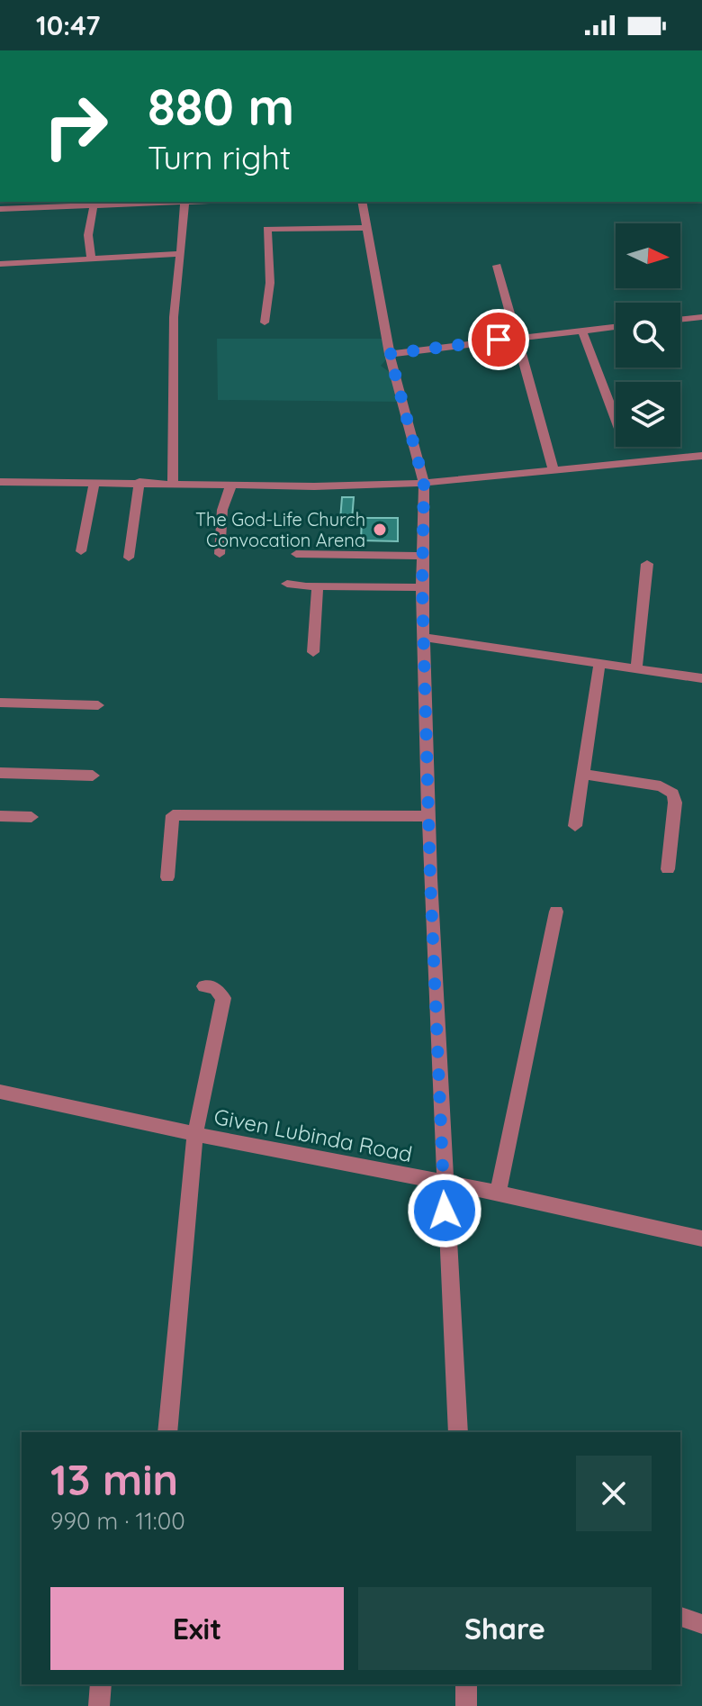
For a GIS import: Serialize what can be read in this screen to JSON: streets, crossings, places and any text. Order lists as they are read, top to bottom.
{
  "streets": {
    "street": ["Given Lubinda Road"]
  },
  "places": ["The God-Life Church Convocation Arena"],
  "north": "right",
  "page": {
    "status": "10:47",
    "turn": ["880 m", "Turn right"],
    "heading": ["13 min", "990 m · 11:00"],
    "buttons": ["Exit", "Share"]
  }
}
